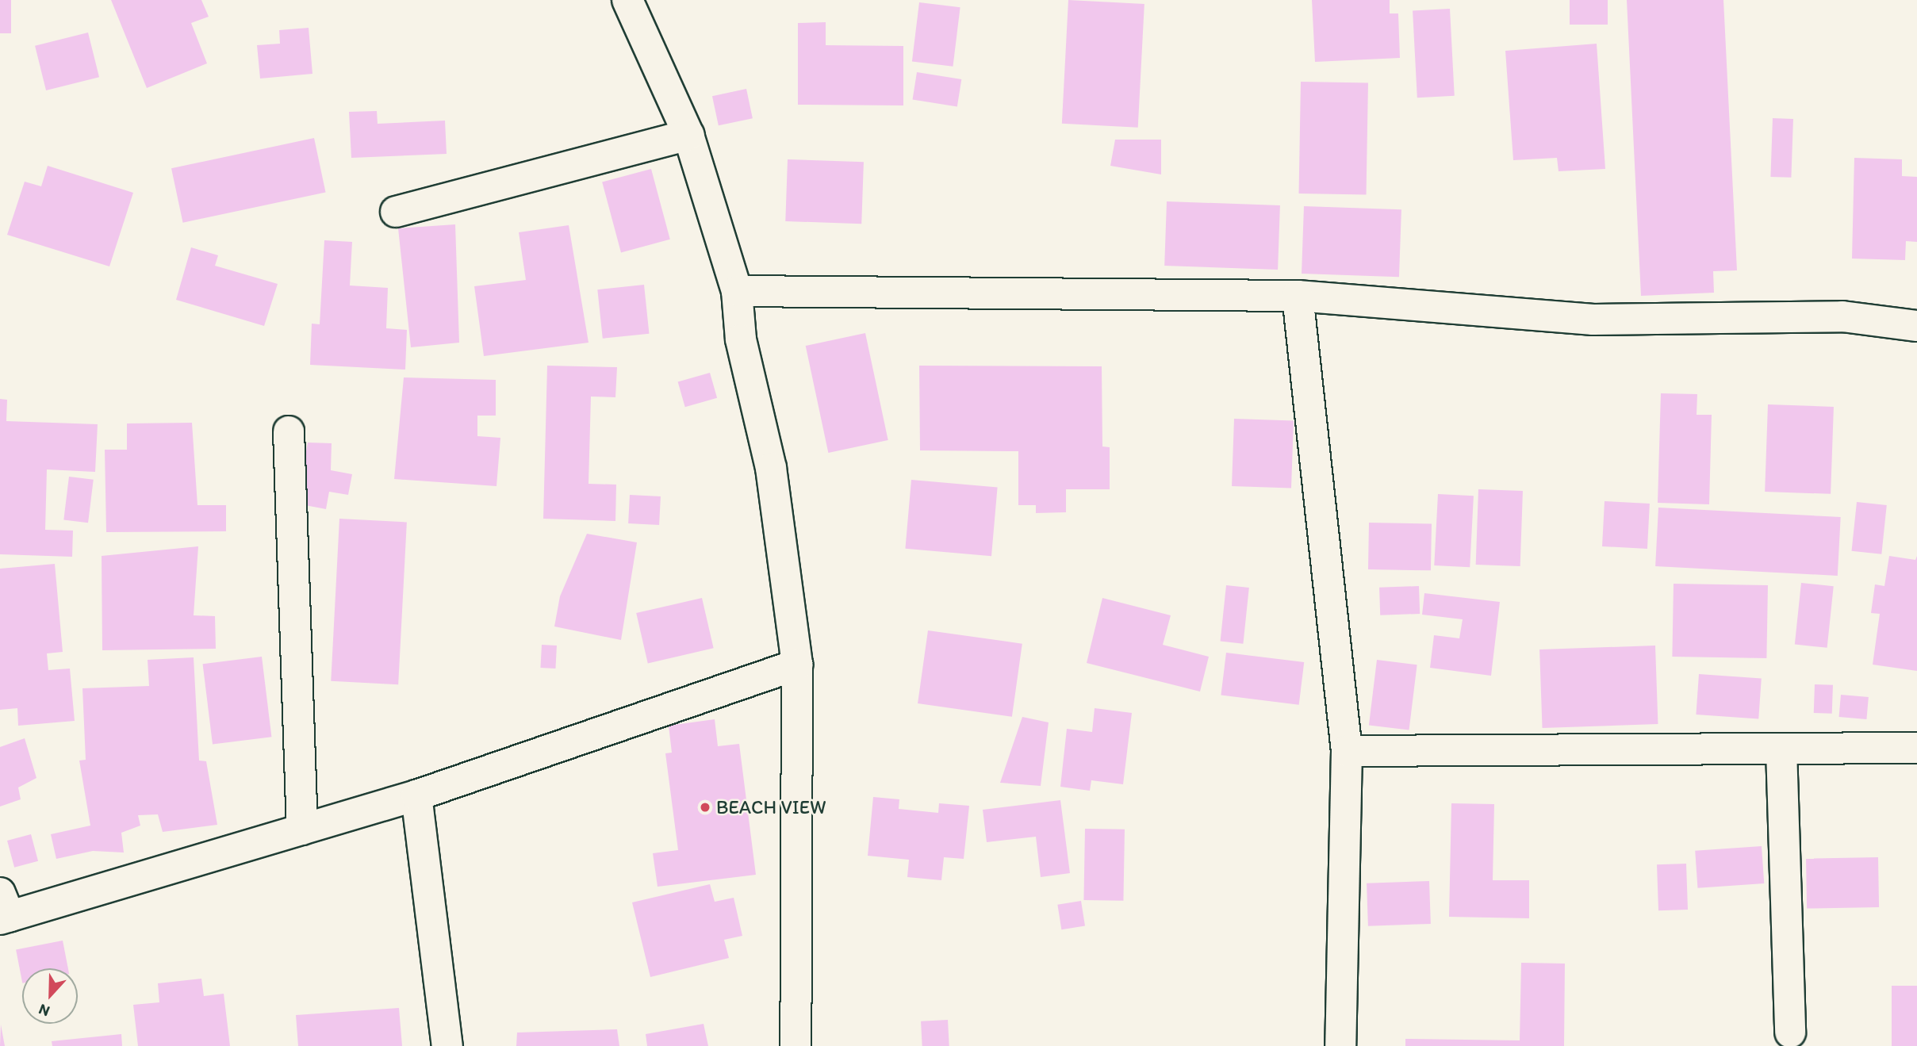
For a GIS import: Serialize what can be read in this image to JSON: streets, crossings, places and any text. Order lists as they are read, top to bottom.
{
  "places": ["BEACH VIEW"],
  "north": "bottom"
}
